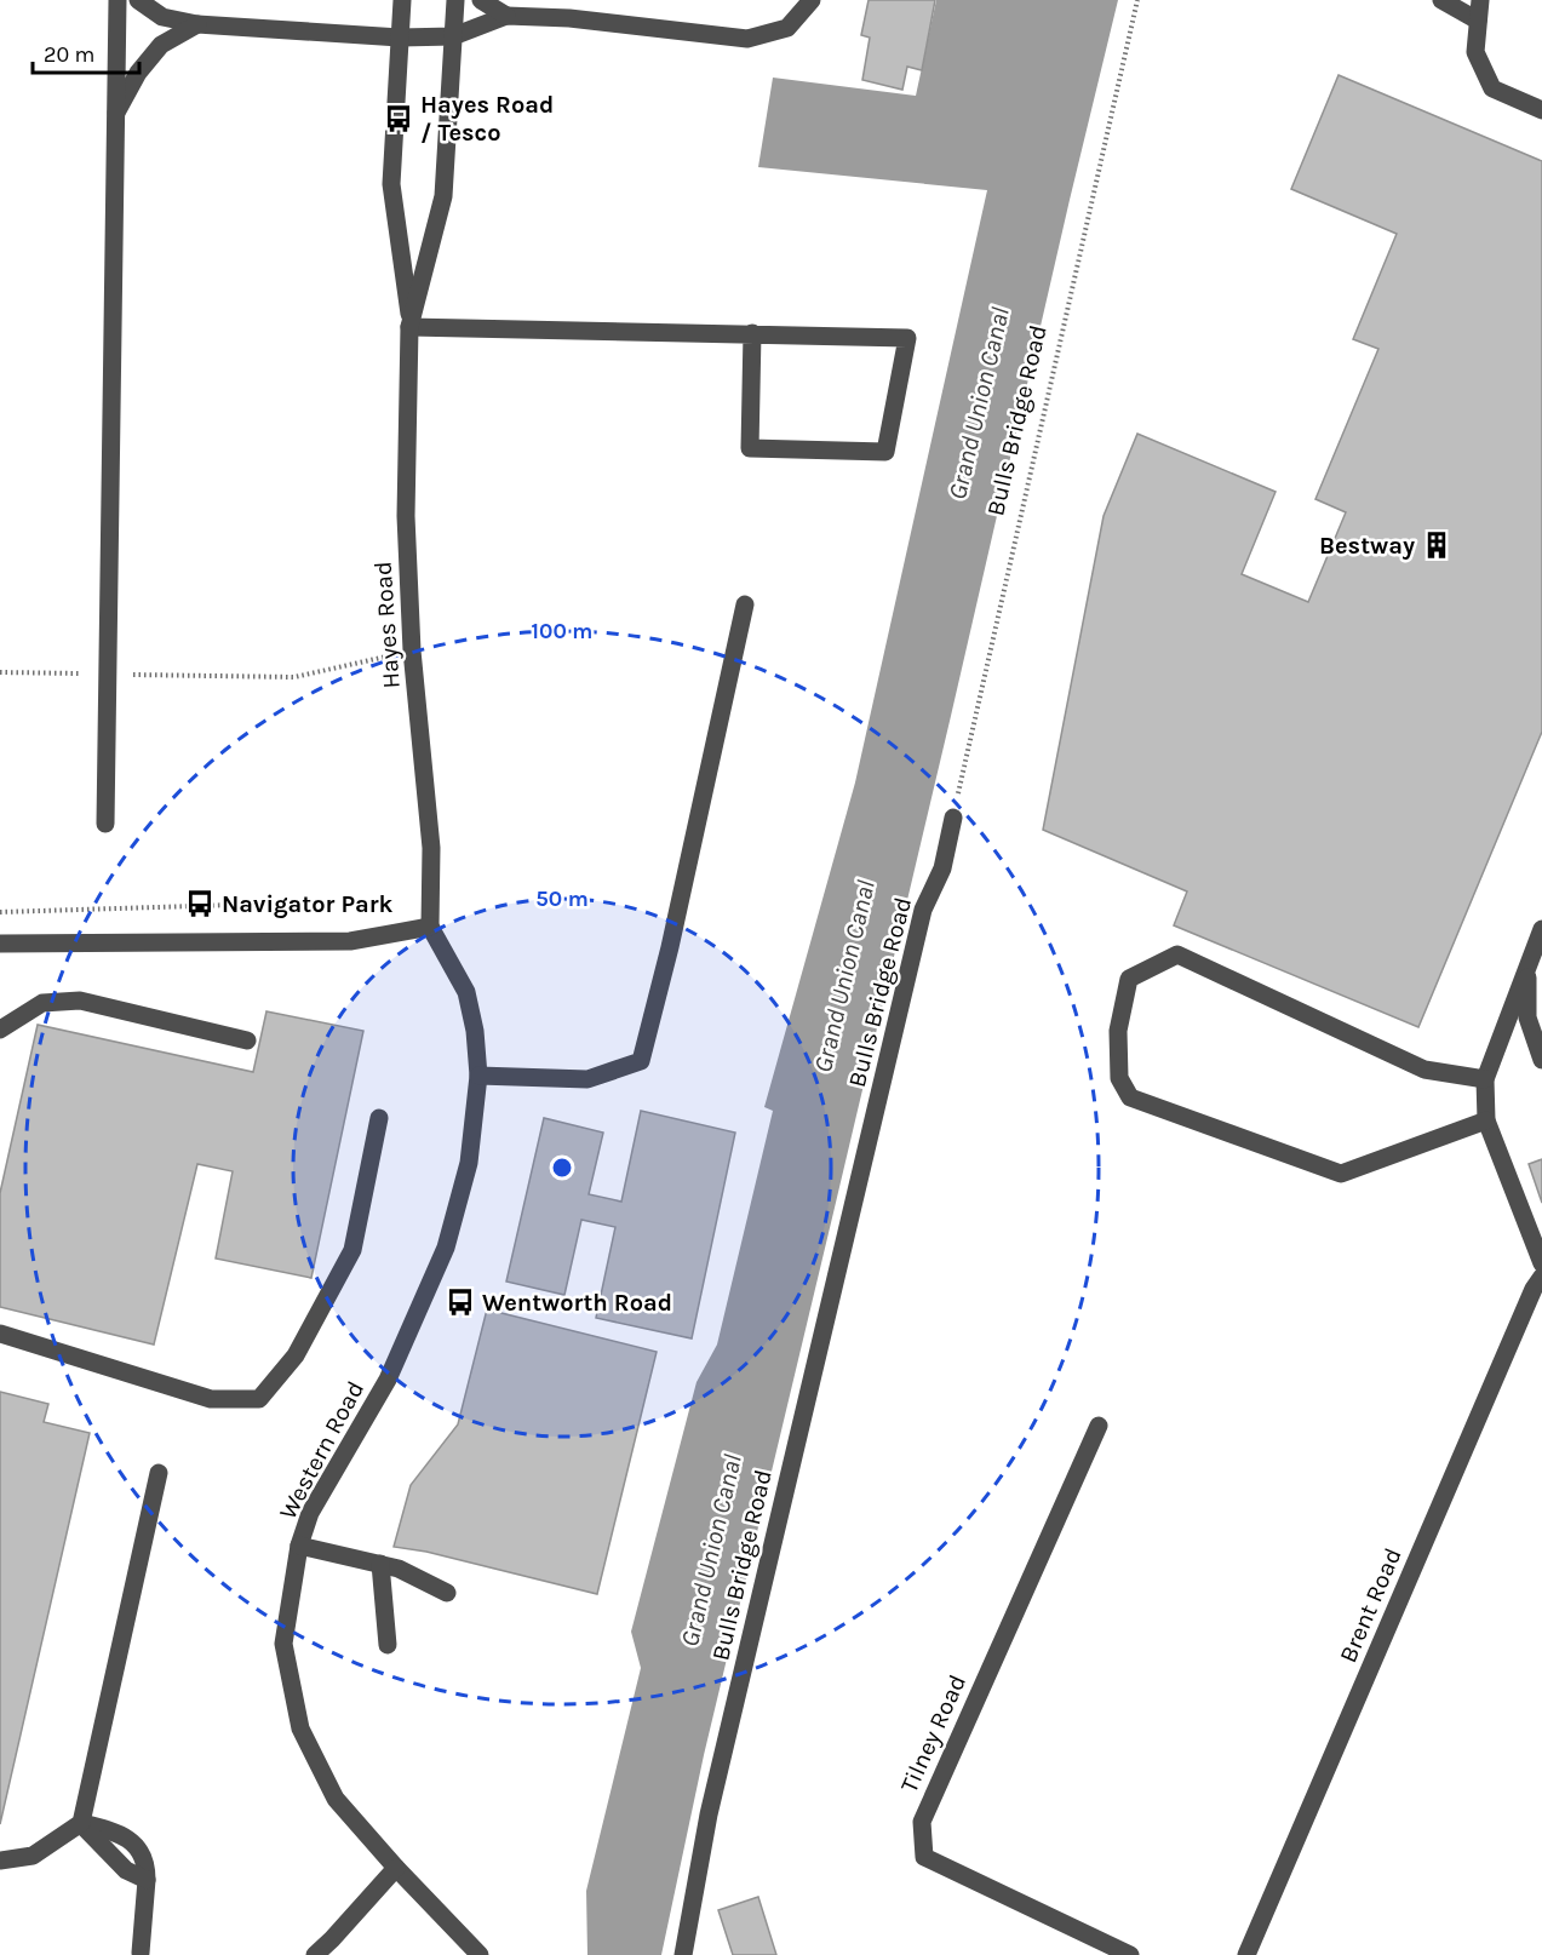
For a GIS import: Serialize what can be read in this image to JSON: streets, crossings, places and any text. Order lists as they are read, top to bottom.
{
  "streets": {
    "street": [
      "Bulls Bridge Road",
      "Hayes Road",
      "Western Road",
      "Brent Road",
      "Tilney Road"
    ]
  },
  "crossings": [
    ["Hayes Road", "Western Road"]
  ],
  "water": ["Grand Union Canal"],
  "places": {
    "bus stop": ["Hayes Road / Tesco", "Navigator Park", "Wentworth Road"],
    "building": ["Bestway"]
  },
  "scale_bar": "20 m",
  "rings": ["100 m", "50 m"]
}
